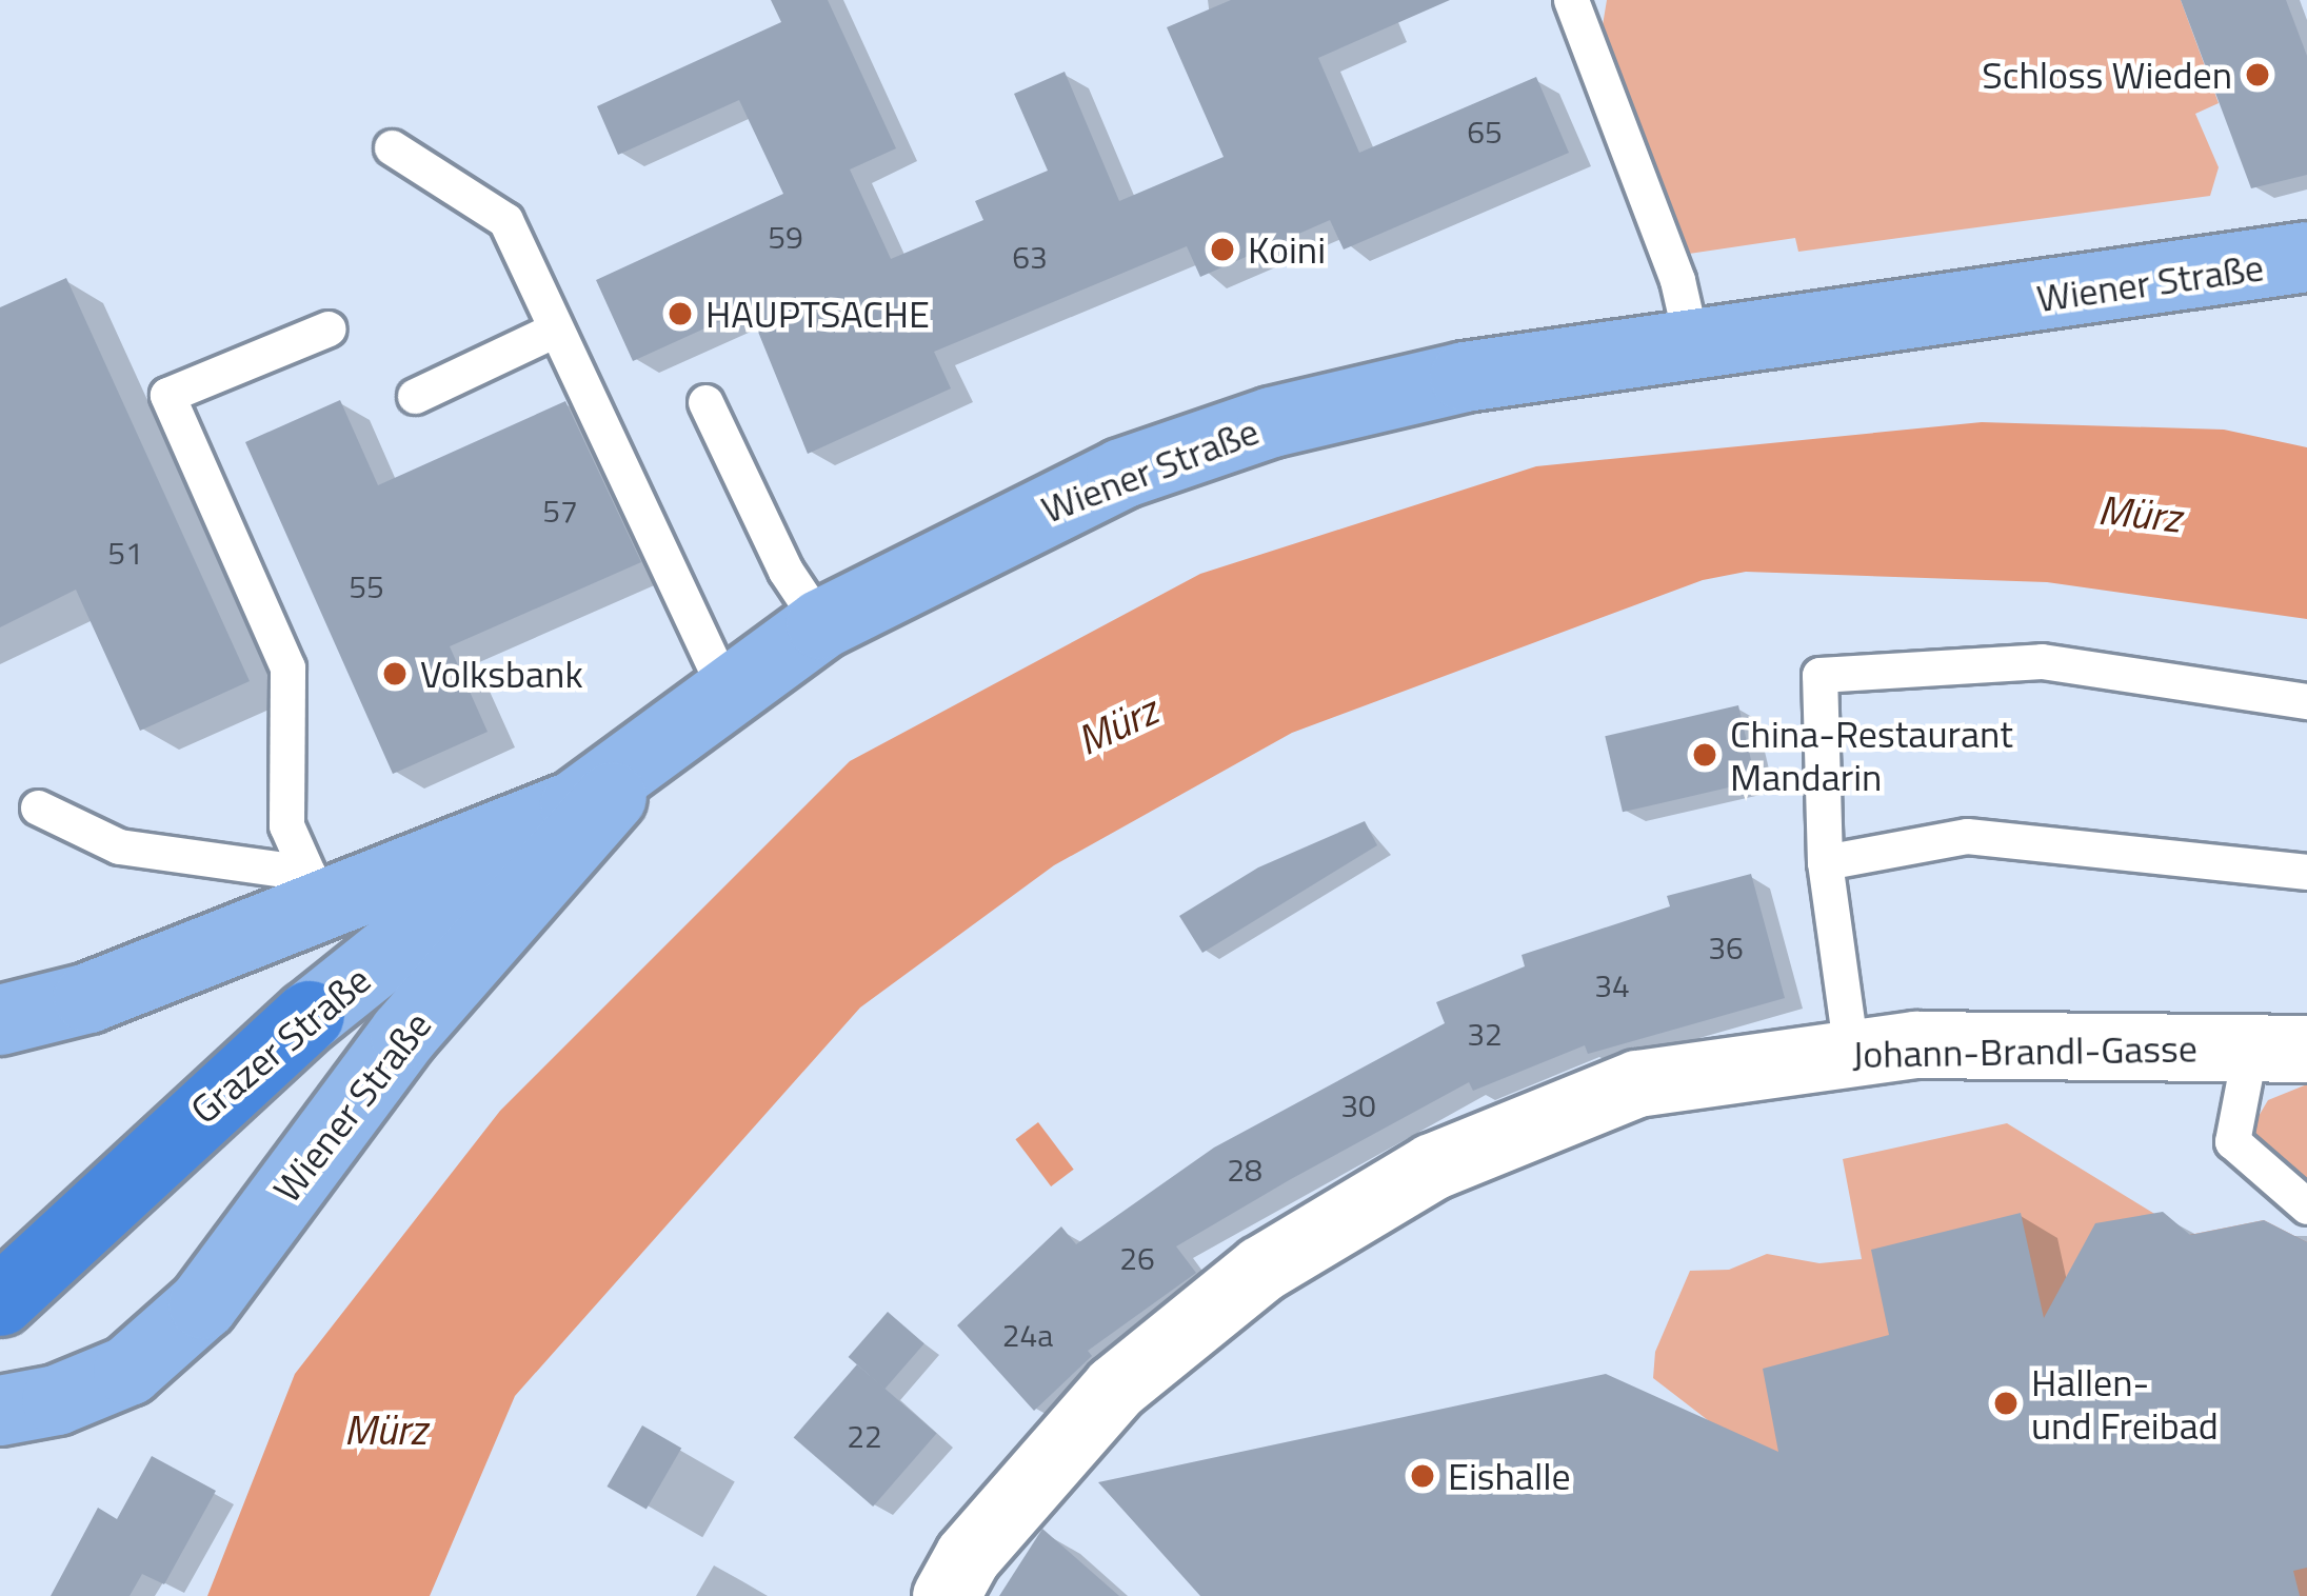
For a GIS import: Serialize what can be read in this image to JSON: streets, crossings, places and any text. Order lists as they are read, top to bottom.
{
  "streets": {
    "highway": ["Grazer Straße"],
    "main road": ["Wiener Straße"],
    "street": ["Johann-Brandl-Gasse"]
  },
  "crossings": [
    ["Wiener Straße", "Grazer Straße"]
  ],
  "water": ["Mürz"],
  "places": [
    "Schloss Wieden",
    "Koini",
    "HAUPTSACHE",
    "Volksbank",
    "China-Restaurant Mandarin",
    "Hallen- und Freibad",
    "Eishalle"
  ],
  "house_numbers": [
    "65",
    "59",
    "63",
    "57",
    "51",
    "55",
    "36",
    "34",
    "32",
    "30",
    "28",
    "26",
    "24a",
    "22"
  ]
}
